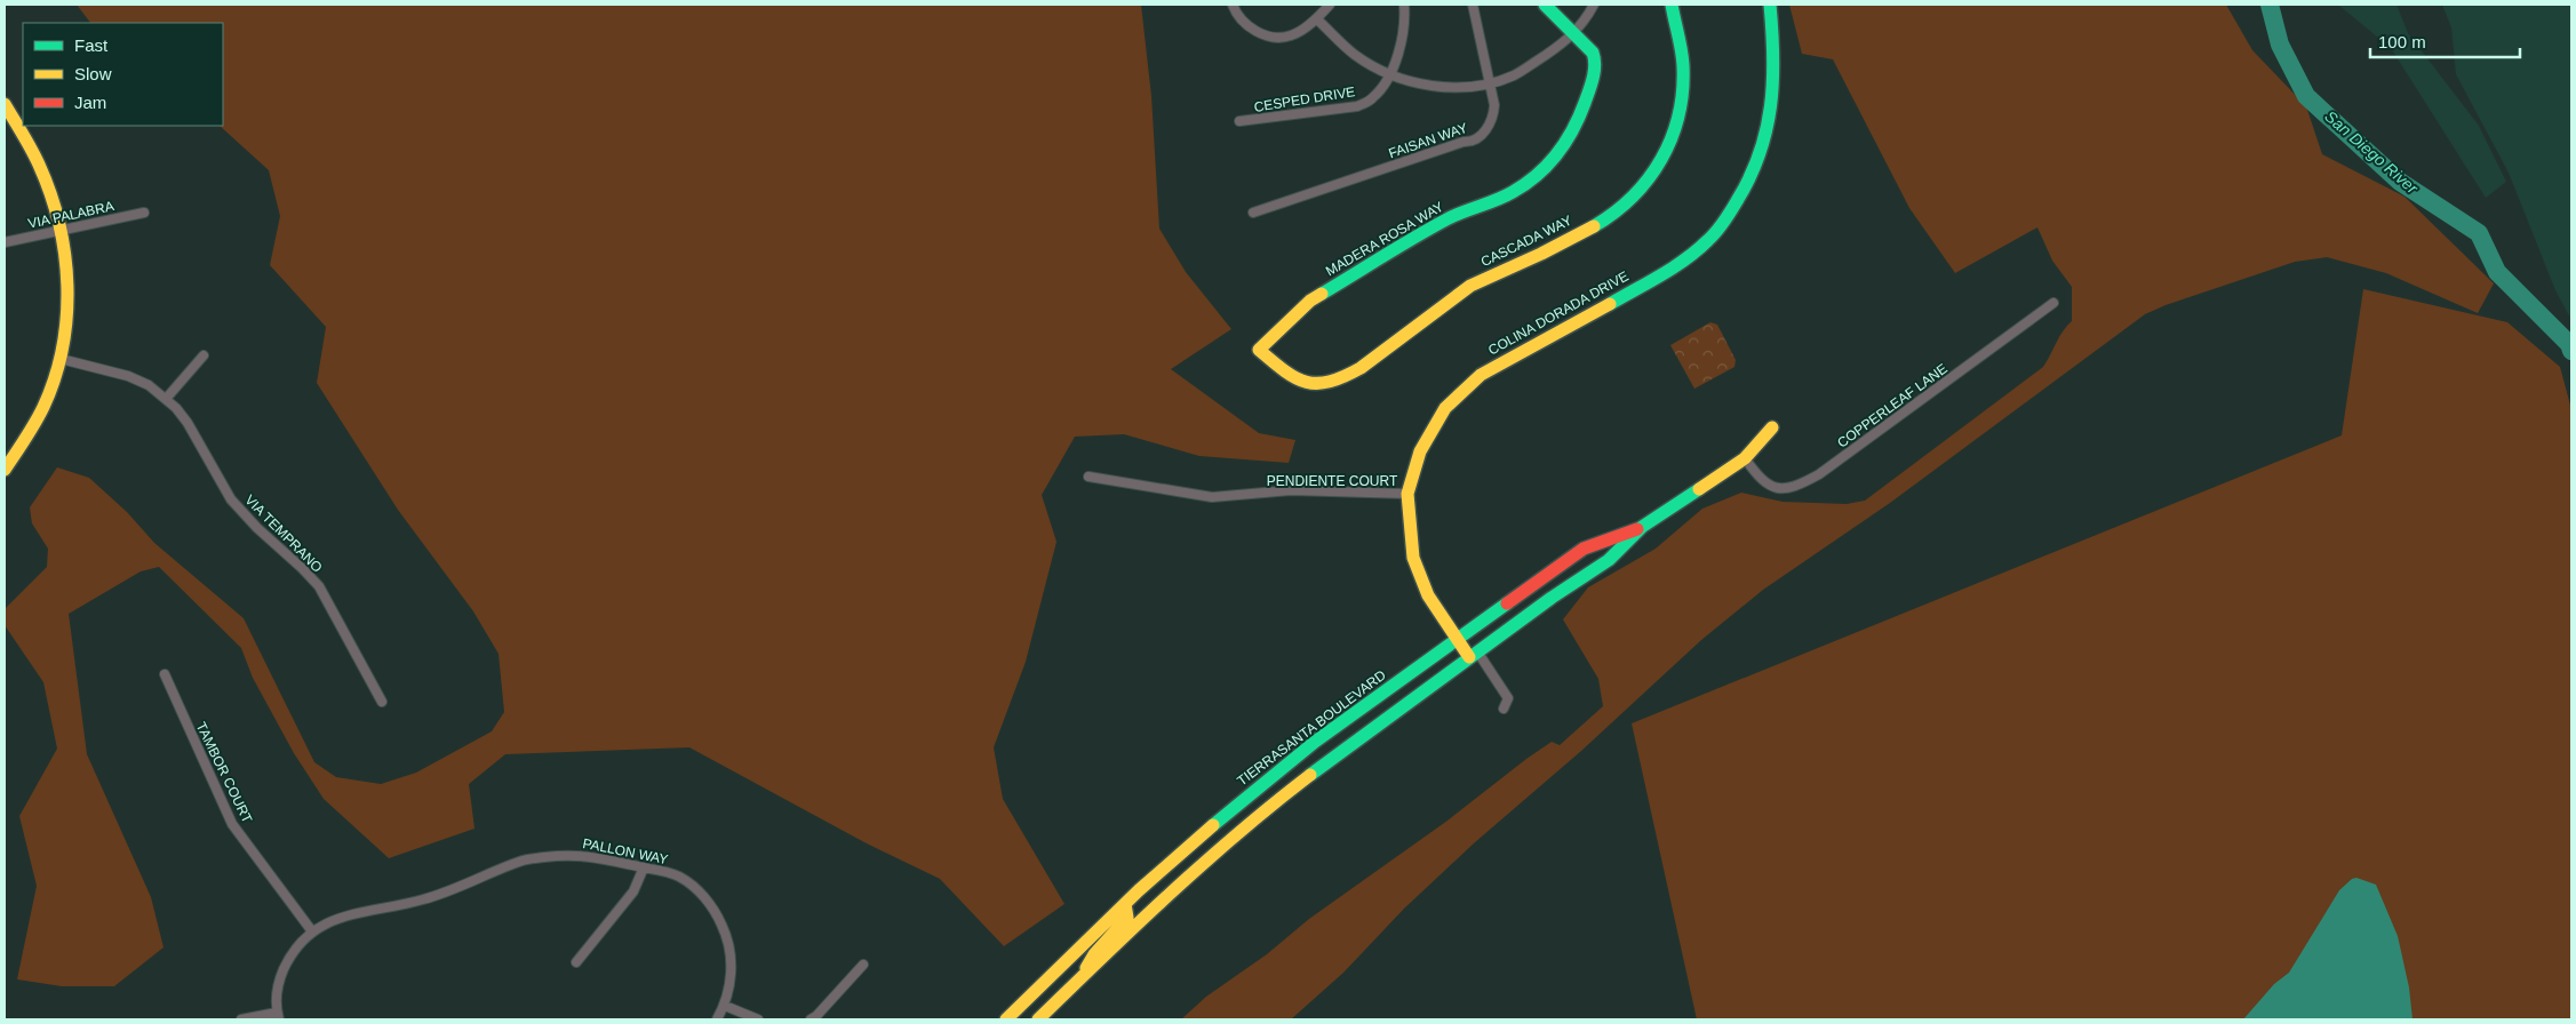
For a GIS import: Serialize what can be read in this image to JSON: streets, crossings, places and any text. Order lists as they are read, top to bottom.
{
  "streets": {
    "street": [
      "CESPED DRIVE",
      "FAISAN WAY",
      "VIA PALABRA",
      "MADERA ROSA WAY",
      "CASCADA WAY",
      "COLINA DORADA DRIVE",
      "COPPERLEAF LANE",
      "PENDIENTE COURT",
      "VIA TEMPRANO",
      "TIERRASANTA BOULEVARD",
      "TAMBOR COURT",
      "PALLON WAY"
    ]
  },
  "crossings": [
    ["MADERA ROSA WAY", "CASCADA WAY"],
    ["COLINA DORADA DRIVE", "PENDIENTE COURT"],
    ["COLINA DORADA DRIVE", "TIERRASANTA BOULEVARD"],
    ["COPPERLEAF LANE", "TIERRASANTA BOULEVARD"],
    ["TAMBOR COURT", "PALLON WAY"]
  ],
  "water": ["San Diego River"],
  "legend": ["Fast", "Slow", "Jam"],
  "scale_bar": "100 m"
}
